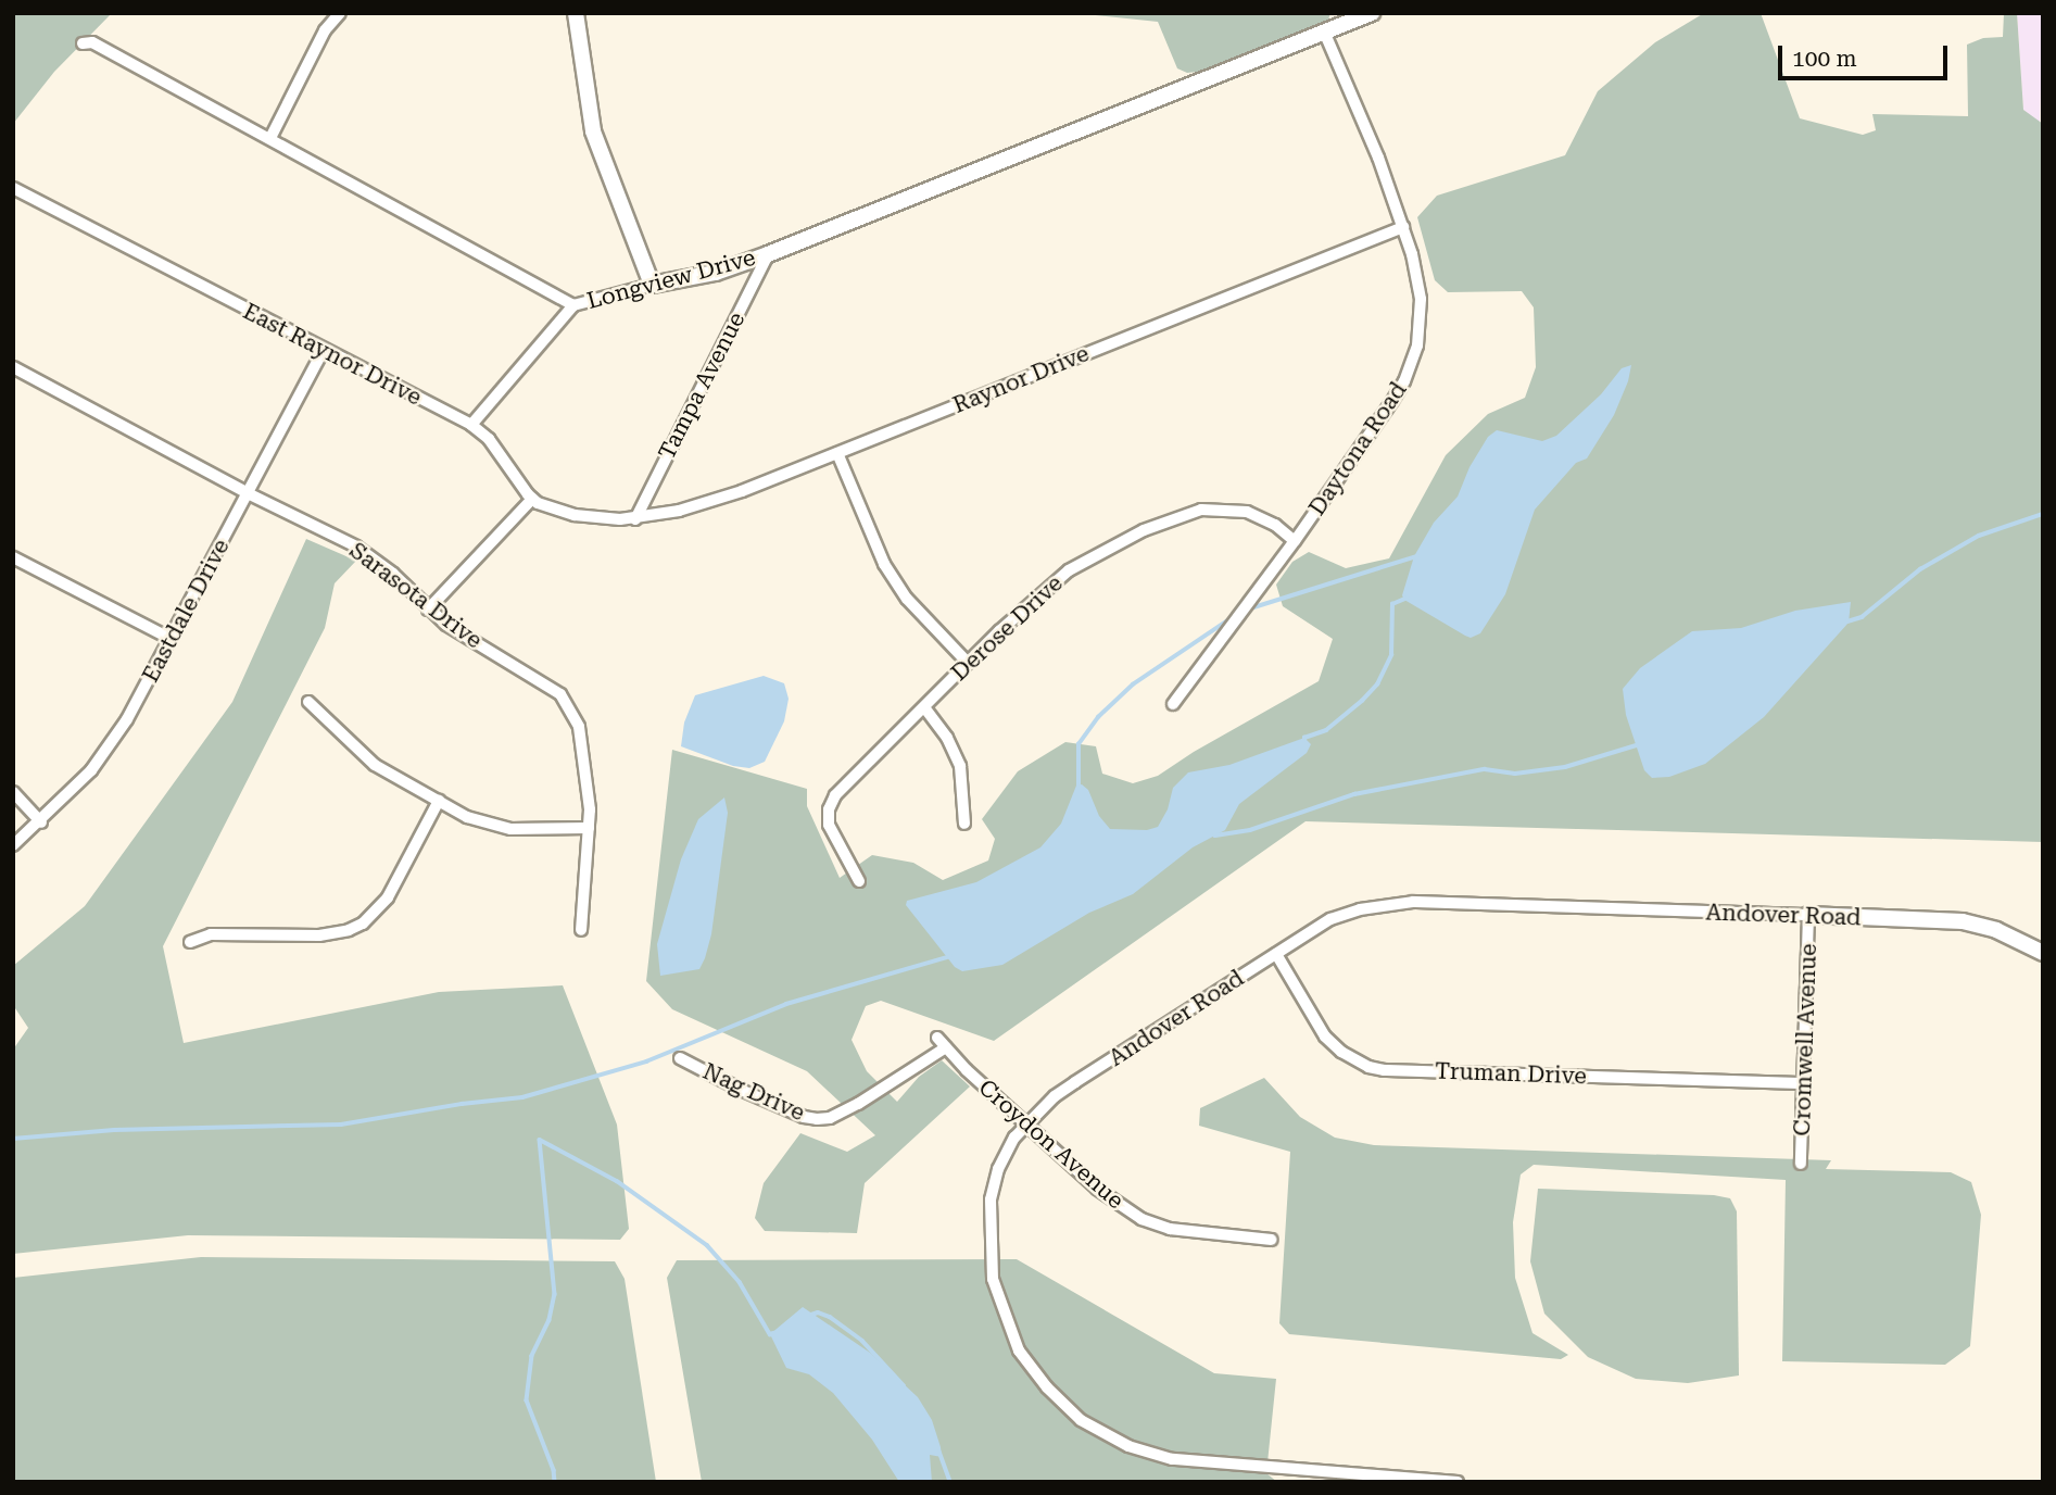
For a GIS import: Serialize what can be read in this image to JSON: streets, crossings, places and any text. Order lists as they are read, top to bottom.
{
  "streets": {
    "street": [
      "Longview Drive",
      "East Raynor Drive",
      "Raynor Drive",
      "Tampa Avenue",
      "Daytona Road",
      "Sarasota Drive",
      "Eastdale Drive",
      "Derose Drive",
      "Andover Road",
      "Cromwell Avenue",
      "Truman Drive",
      "Nag Drive",
      "Croydon Avenue"
    ]
  },
  "crossings": [
    ["Longview Drive", "Tampa Avenue"],
    ["Longview Drive", "Daytona Road"],
    ["East Raynor Drive", "Eastdale Drive"],
    ["Raynor Drive", "Tampa Avenue"],
    ["Raynor Drive", "Daytona Road"],
    ["Daytona Road", "Derose Drive"],
    ["Sarasota Drive", "Eastdale Drive"],
    ["Andover Road", "Cromwell Avenue"],
    ["Andover Road", "Truman Drive"],
    ["Andover Road", "Croydon Avenue"],
    ["Cromwell Avenue", "Truman Drive"],
    ["Nag Drive", "Croydon Avenue"]
  ],
  "scale_bar": "100 m"
}
